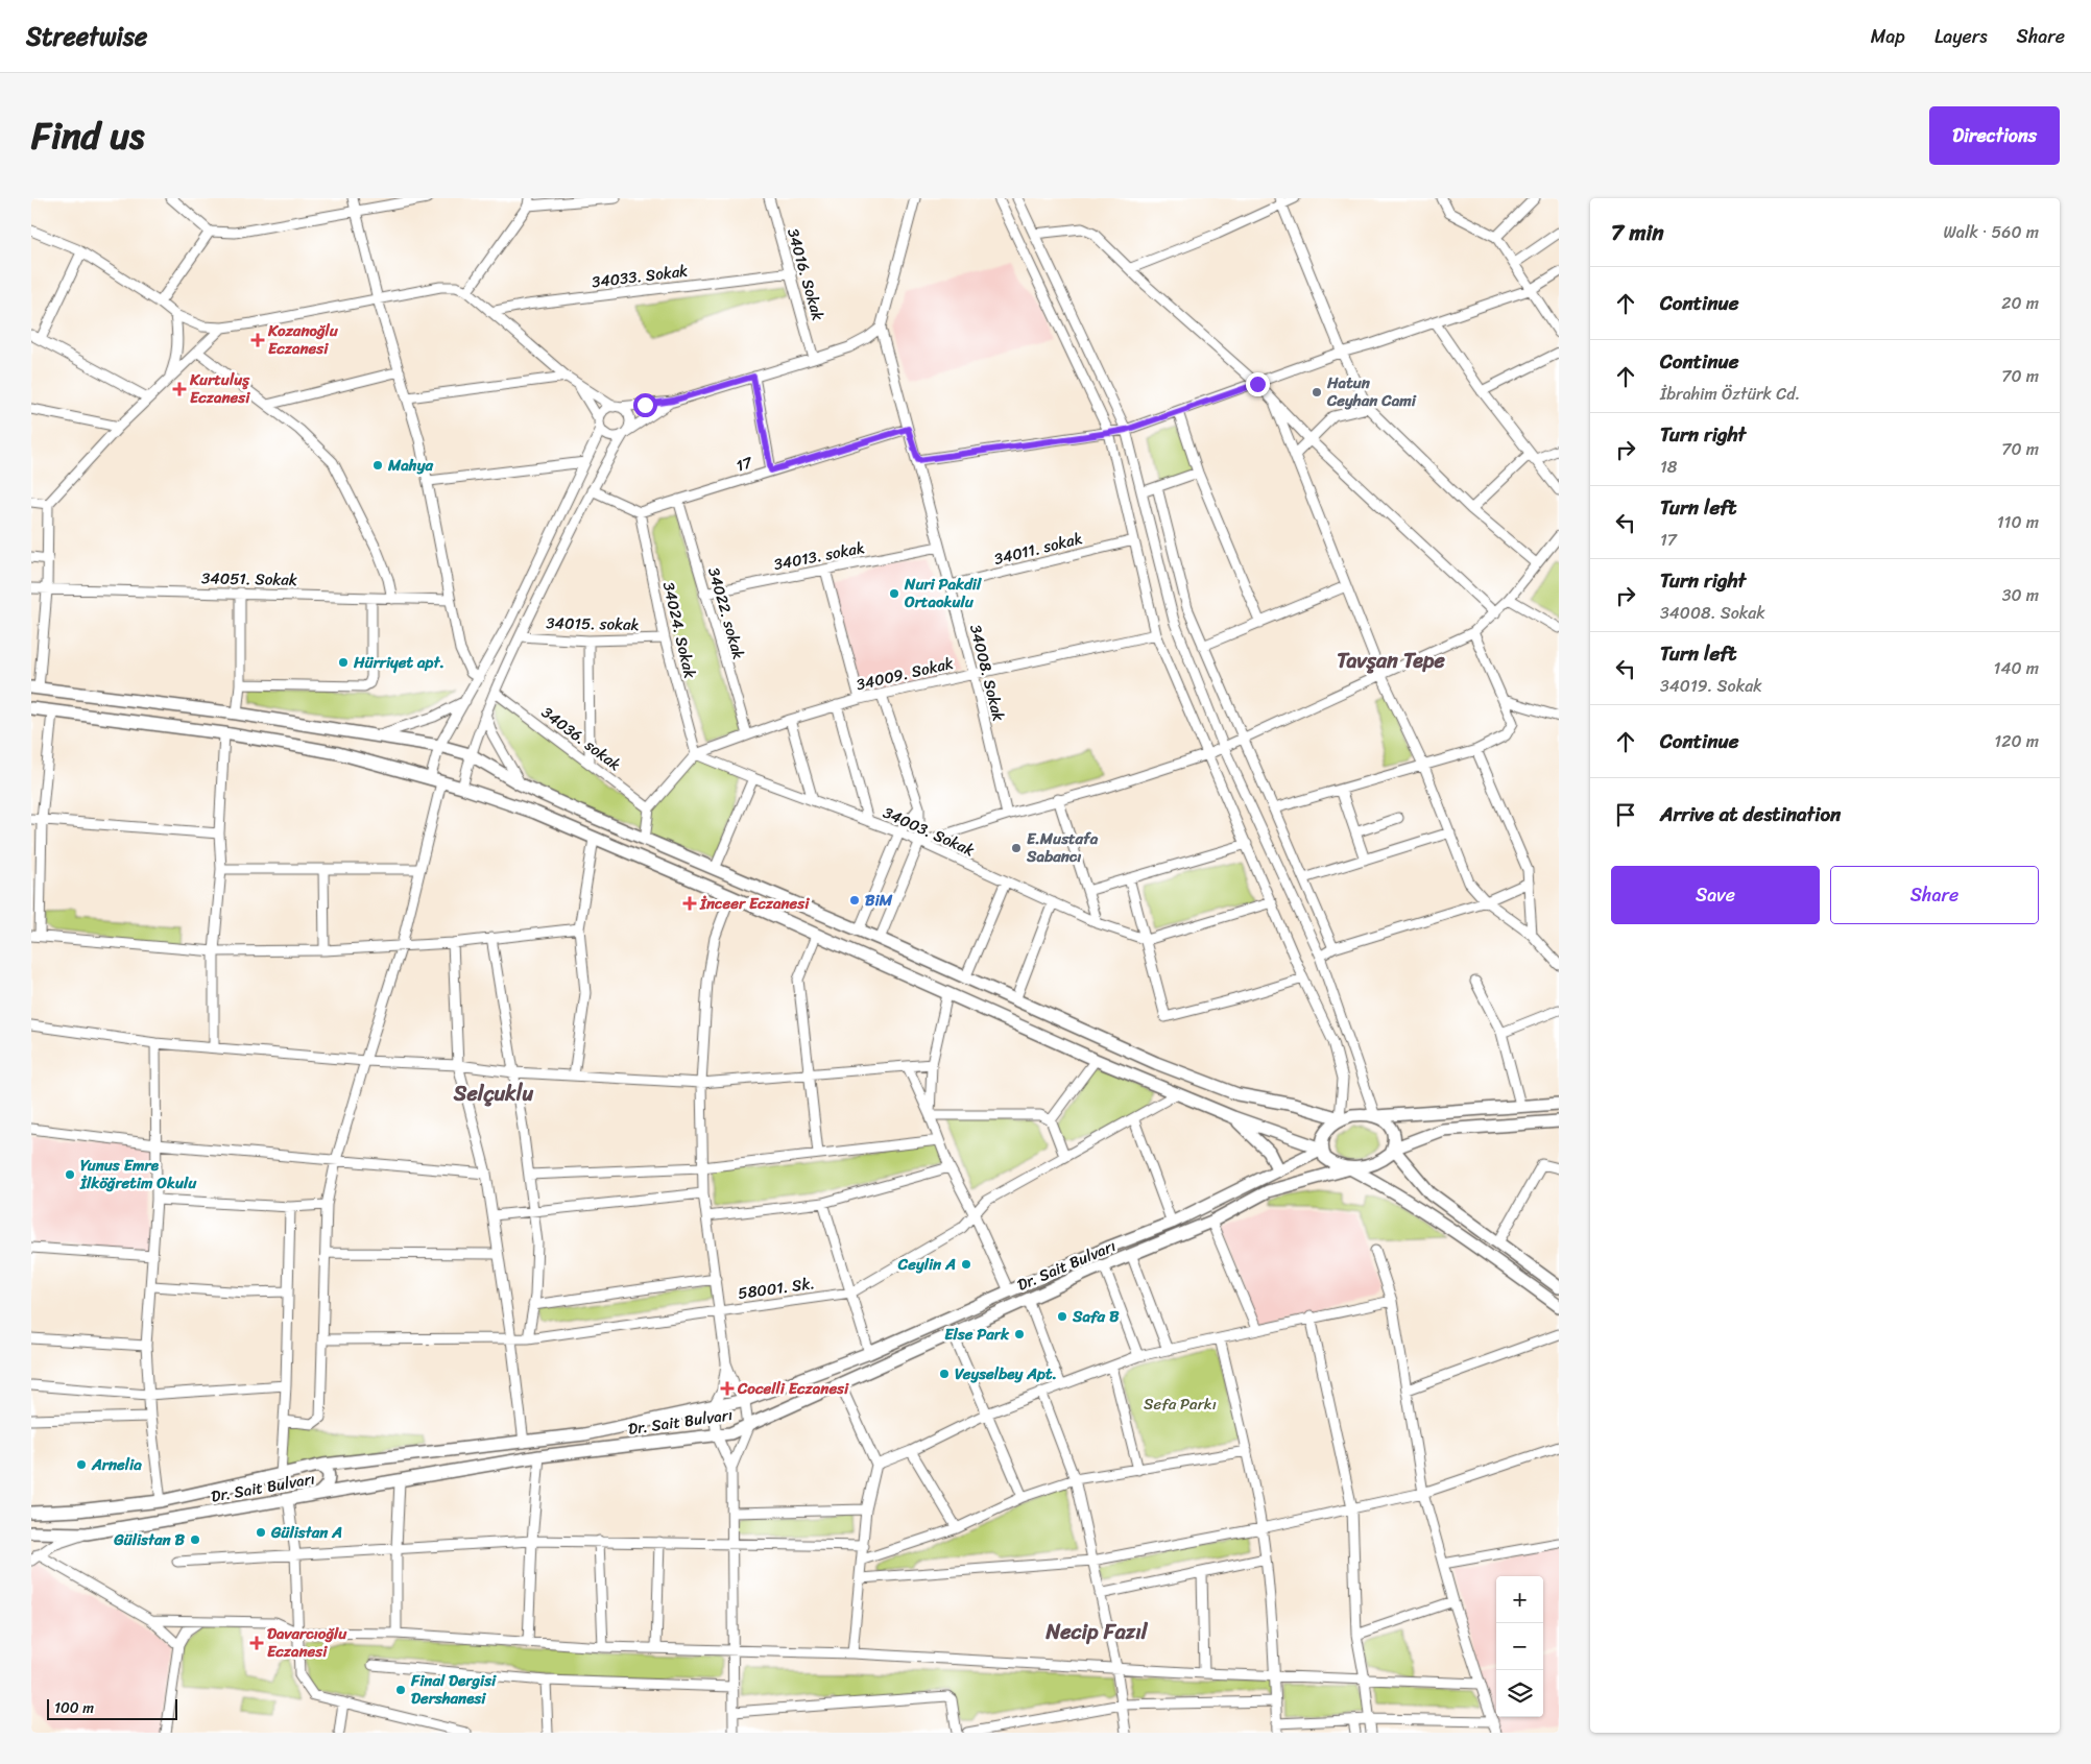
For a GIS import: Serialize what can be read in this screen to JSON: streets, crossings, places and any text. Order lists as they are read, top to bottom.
{
  "streets": {
    "main road": ["Dr. Sait Bulvarı"],
    "street": [
      "34016. Sokak",
      "34033. Sokak",
      "17",
      "34011. sokak",
      "34013. sokak",
      "34051. Sokak",
      "34022. sokak",
      "34015. sokak",
      "34024. Sokak",
      "34008. Sokak",
      "34009. Sokak",
      "34036. sokak",
      "34003. Sokak",
      "58001. Sk."
    ]
  },
  "crossings": [
    ["34016. Sokak", "34033. Sokak"],
    ["17", "34022. sokak"],
    ["17", "34024. Sokak"],
    ["17", "34008. Sokak"],
    ["34011. sokak", "34008. Sokak"],
    ["34013. sokak", "34022. sokak"],
    ["34013. sokak", "34008. Sokak"],
    ["34022. sokak", "34009. Sokak"],
    ["34015. sokak", "34024. Sokak"],
    ["34024. Sokak", "34009. Sokak"],
    ["34024. Sokak", "34003. Sokak"],
    ["34008. Sokak", "34009. Sokak"],
    ["34009. Sokak", "34003. Sokak"]
  ],
  "districts": ["Tavşan Tepe", "Selçuklu", "Necip Fazıl"],
  "parks": ["Sefa Parkı"],
  "places": {
    "health": [
      "Kozanoğlu Eczanesi",
      "Kurtuluş Eczanesi",
      "İnceer Eczanesi",
      "Cocelli Eczanesi",
      "Davarcıoğlu Eczanesi"
    ],
    "other": [
      "Hatun Ceyhan Cami",
      "Mahya",
      "Nuri Pakdil Ortaokulu",
      "Hürriyet apt.",
      "E.Mustafa Sabancı",
      "BiM",
      "Yunus Emre İlköğretim Okulu",
      "Ceylin A",
      "Safa B",
      "Else Park",
      "Veyselbey Apt.",
      "Arnelia",
      "Gülistan A",
      "Gülistan B",
      "Final Dergisi Dershanesi"
    ]
  },
  "scale_bar": "100 m",
  "page": {
    "header": "Streetwise",
    "nav": ["Map", "Layers", "Share"],
    "title": "Find us",
    "buttons": [
      "Directions",
      ["Save", "Share"]
    ],
    "heading": ["7 min", "Walk · 560 m"],
    "list": [
      ["Continue", "20 m"],
      ["Continue", "İbrahim Öztürk Cd.", "70 m"],
      ["Turn right", "18", "70 m"],
      ["Turn left", "17", "110 m"],
      ["Turn right", "34008. Sokak", "30 m"],
      ["Turn left", "34019. Sokak", "140 m"],
      ["Continue", "120 m"],
      "Arrive at destination"
    ],
    "map_buttons": ["+", "−"],
    "scale": "100 m"
  }
}
